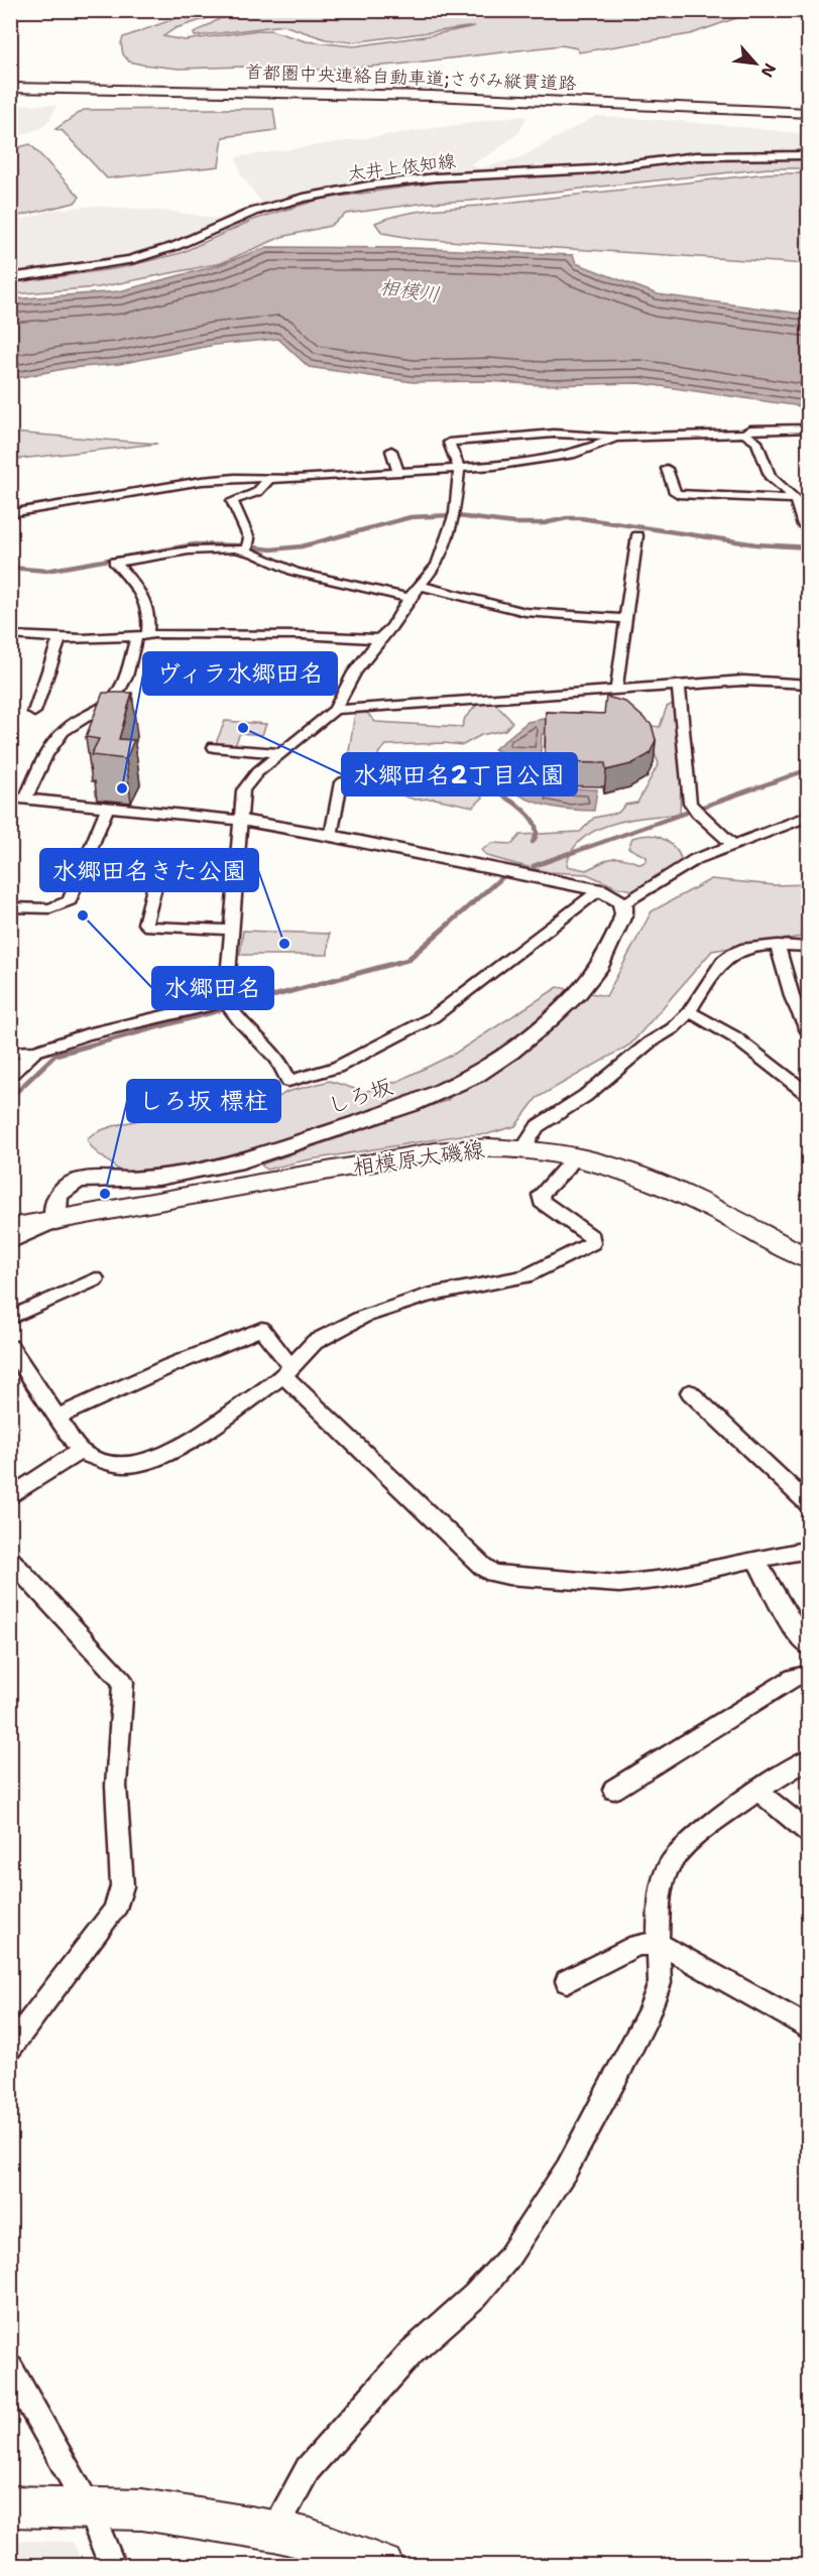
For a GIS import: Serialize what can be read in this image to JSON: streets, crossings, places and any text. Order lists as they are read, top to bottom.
{
  "streets": {
    "highway": ["首都圏中央連絡自動車道;さがみ縦貫道路"],
    "main road": ["太井上依知線", "相模原大磯線"],
    "street": ["しろ坂"]
  },
  "crossings": [
    ["しろ坂", "相模原大磯線"]
  ],
  "water": ["相模川"],
  "places": [
    "水郷田名2丁目公園",
    "ヴィラ水郷田名",
    "水郷田名",
    "水郷田名きた公園",
    "しろ坂 標柱"
  ],
  "north": "bottom right"
}
